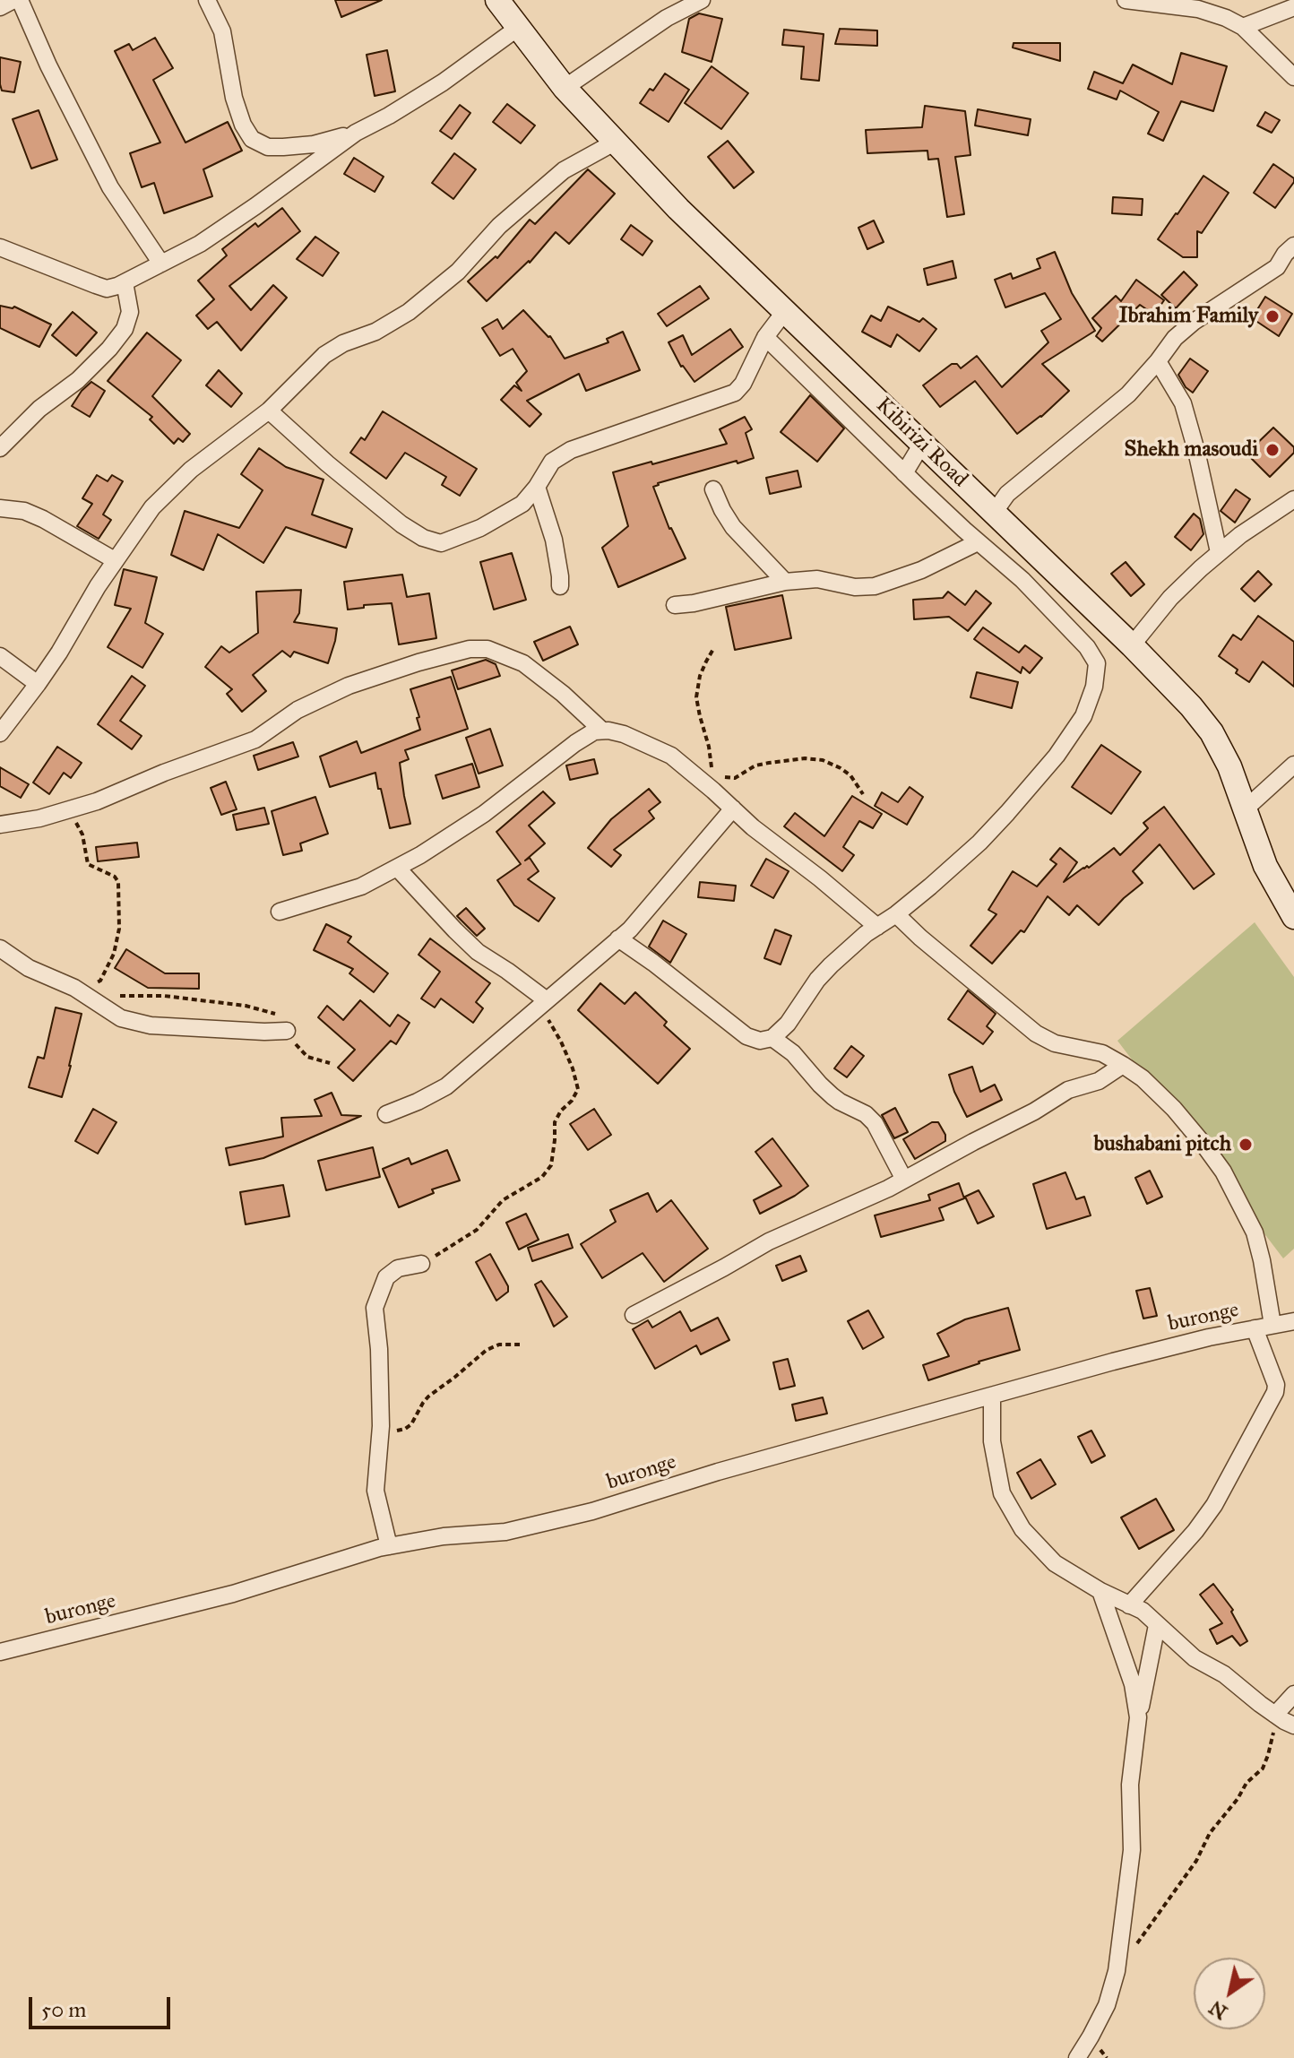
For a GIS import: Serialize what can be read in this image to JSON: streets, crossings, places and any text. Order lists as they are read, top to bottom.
{
  "streets": {
    "street": ["Kibirizi Road", "buronge"]
  },
  "places": ["Ibrahim Family", "Shekh masoudi", "bushabani pitch"],
  "scale_bar": "50 m",
  "north": "bottom left"
}
